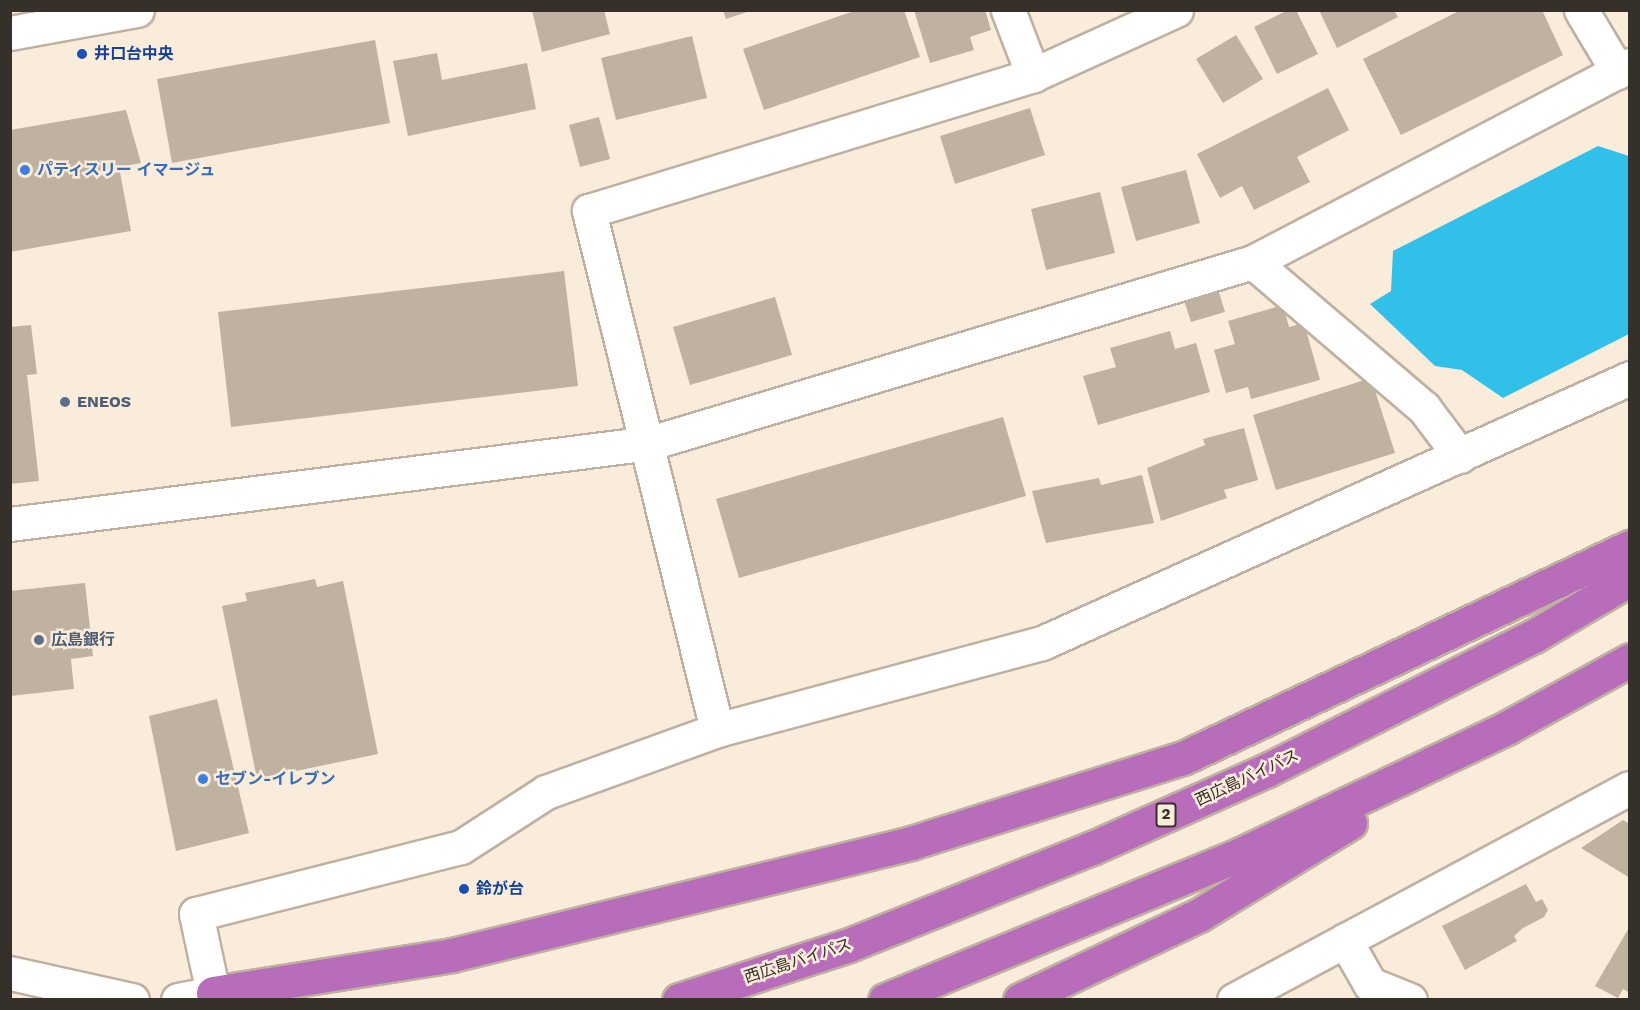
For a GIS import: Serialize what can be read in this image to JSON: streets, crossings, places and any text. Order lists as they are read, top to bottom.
{
  "streets": {
    "highway": ["西広島バイパス", "2"]
  },
  "places": [
    "井口台中央",
    "パティスリー イマージュ",
    "ENEOS",
    "広島銀行",
    "セブン-イレブン",
    "鈴が台"
  ]
}
